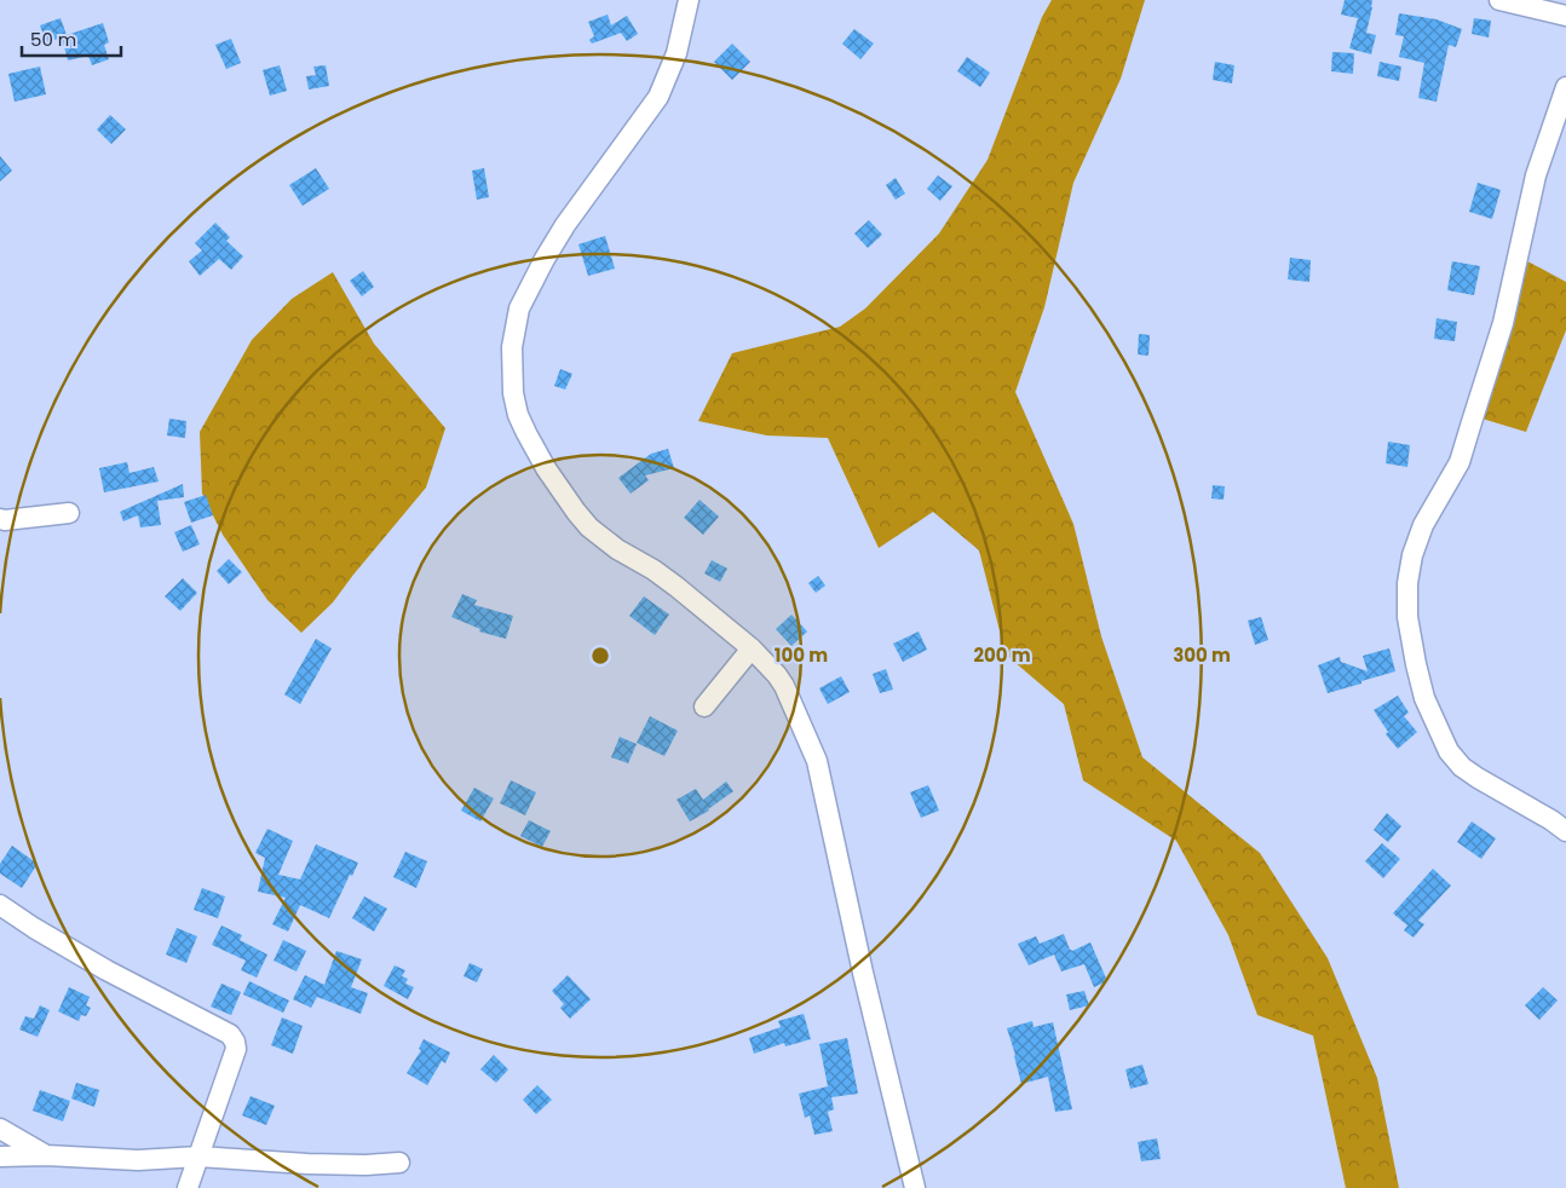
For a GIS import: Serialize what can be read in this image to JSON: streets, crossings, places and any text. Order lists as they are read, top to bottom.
{
  "scale_bar": "50 m",
  "rings": ["100 m", "200 m", "300 m"]
}
